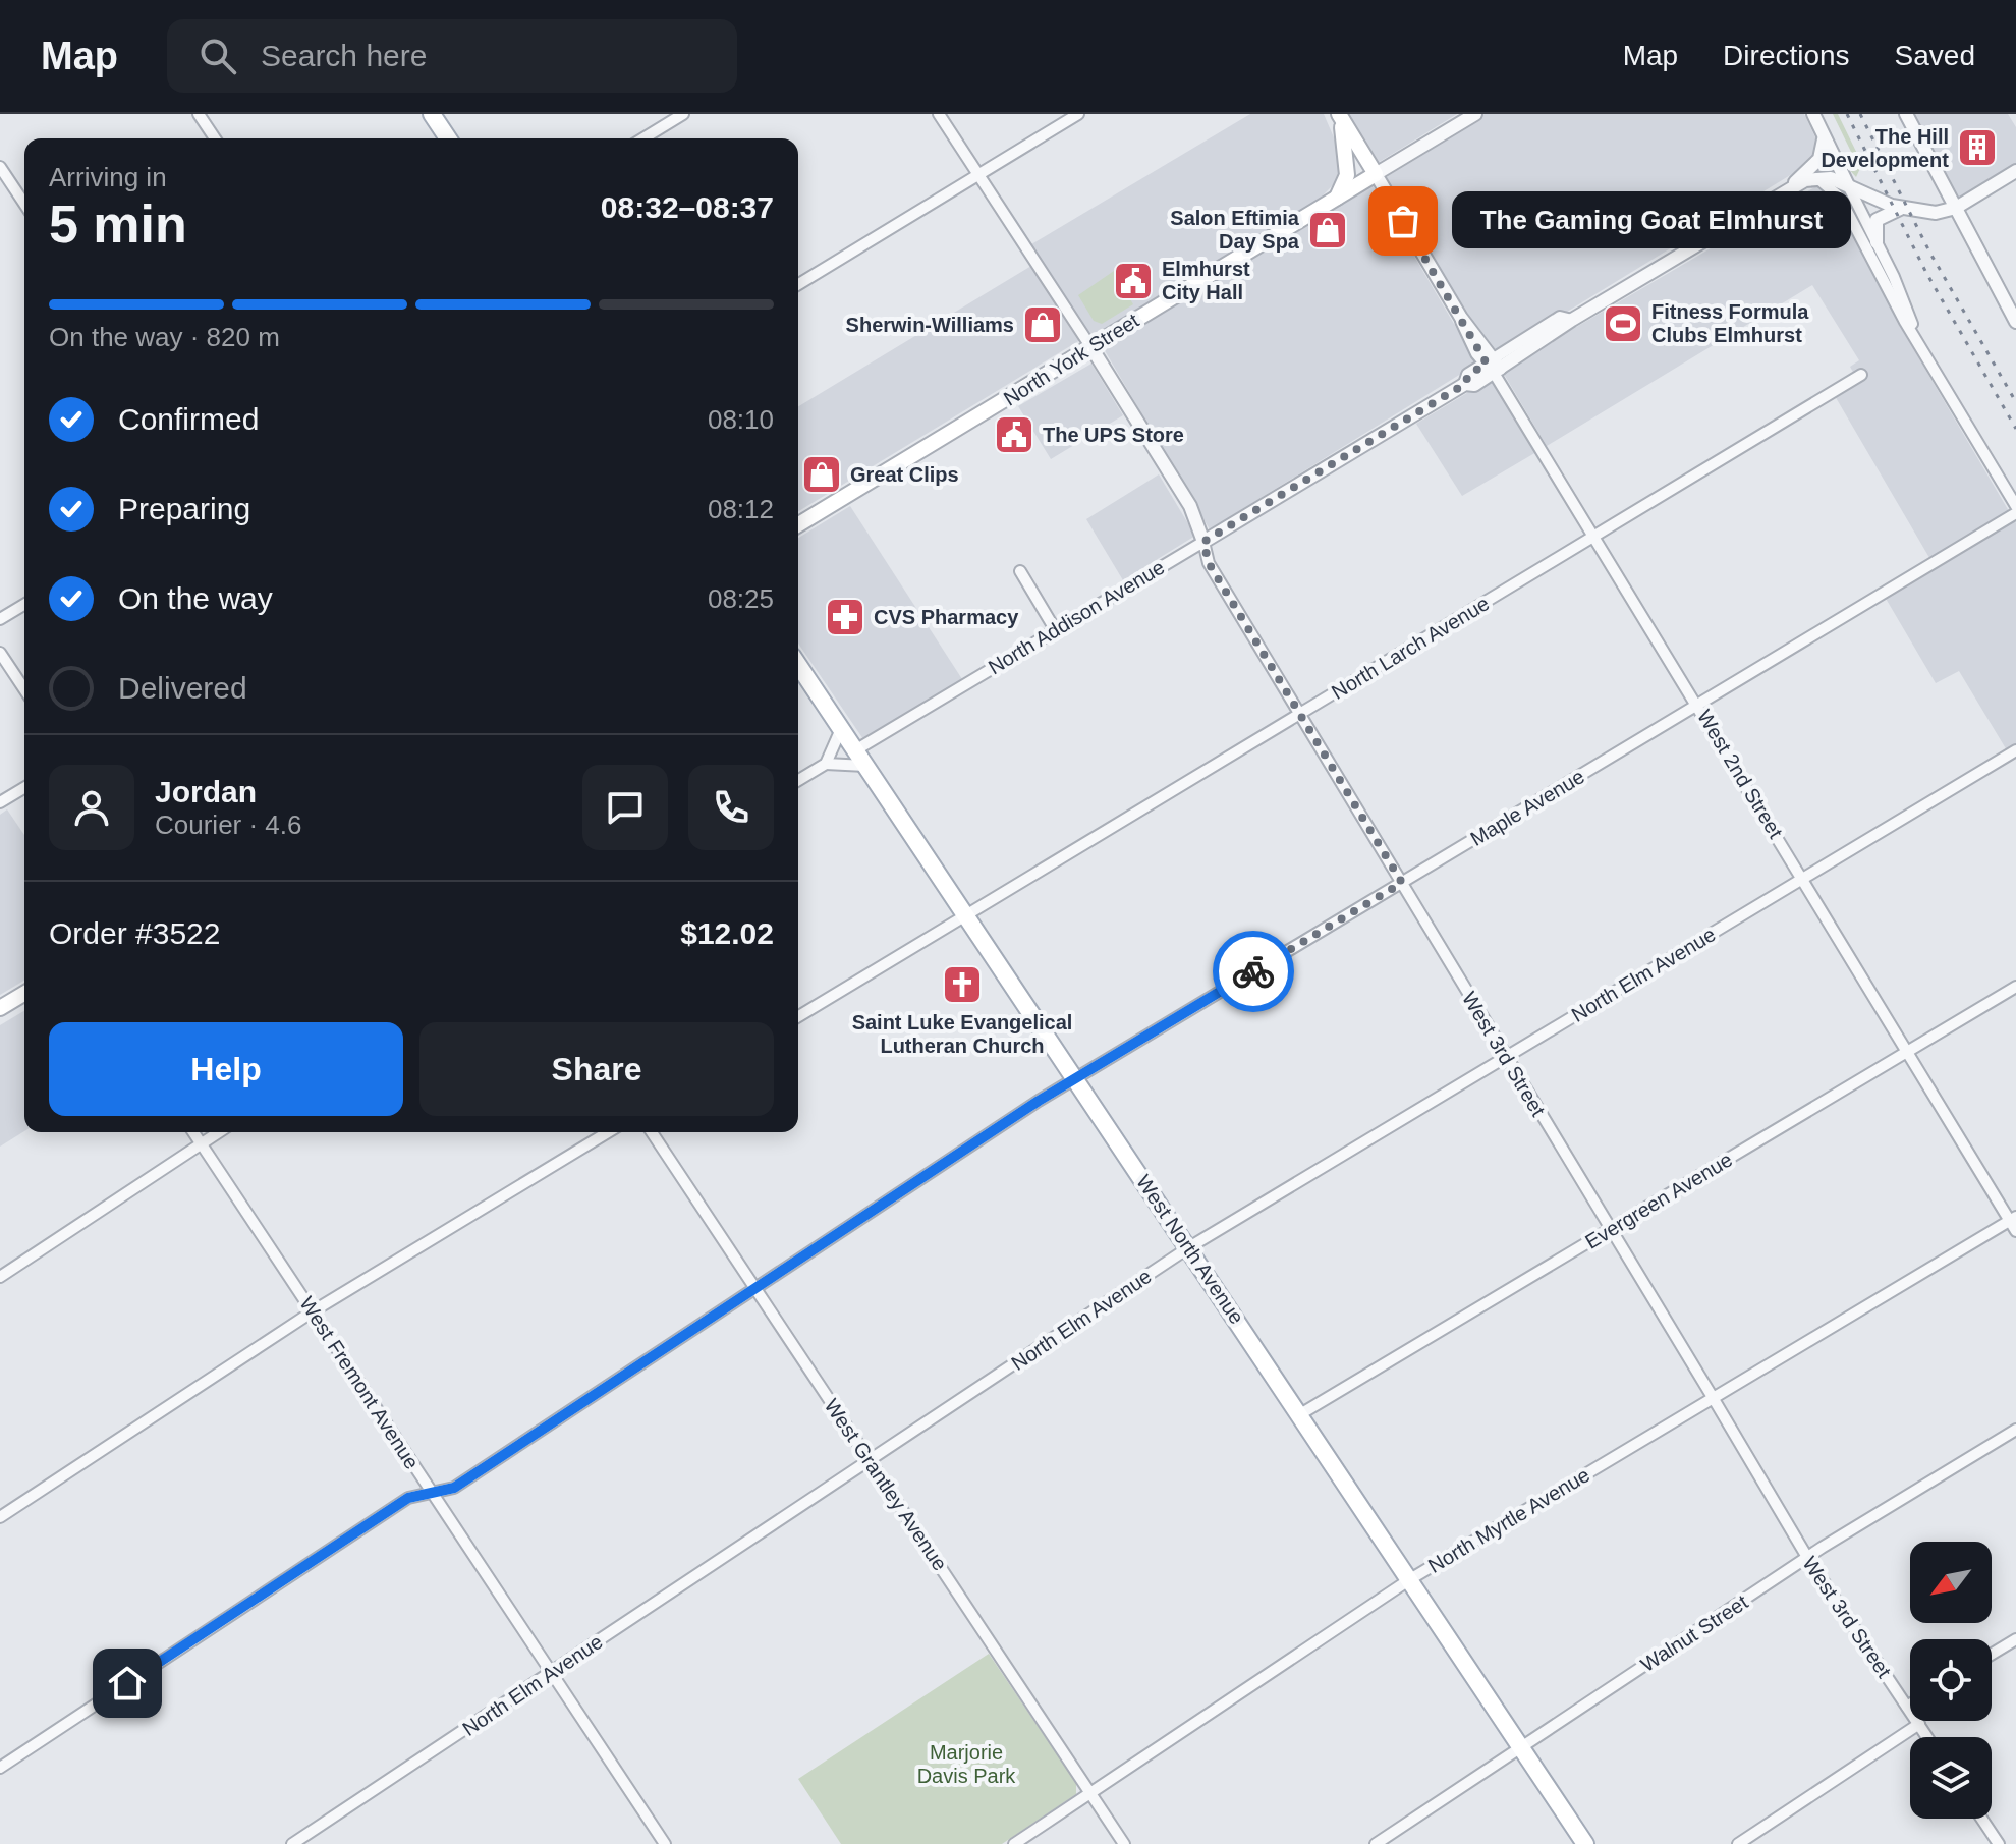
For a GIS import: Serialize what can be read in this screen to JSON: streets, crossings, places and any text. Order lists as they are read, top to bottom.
{
  "streets": {
    "main road": ["North York Street", "West North Avenue"],
    "street": [
      "North Addison Avenue",
      "North Larch Avenue",
      "West 2nd Street",
      "Maple Avenue",
      "North Elm Avenue",
      "West 3rd Street",
      "Evergreen Avenue",
      "West Fremont Avenue",
      "West Grantley Avenue",
      "North Myrtle Avenue",
      "Walnut Street"
    ]
  },
  "crossings": [
    ["North York Street", "West 2nd Street"],
    ["North York Street", "West 3rd Street"],
    ["North Addison Avenue", "West 2nd Street"],
    ["North Addison Avenue", "West 3rd Street"],
    ["North Addison Avenue", "West North Avenue"],
    ["North Larch Avenue", "West 2nd Street"],
    ["North Larch Avenue", "West 3rd Street"],
    ["North Larch Avenue", "West North Avenue"],
    ["West 2nd Street", "Maple Avenue"],
    ["West 2nd Street", "North Elm Avenue"],
    ["West 2nd Street", "Evergreen Avenue"],
    ["West 2nd Street", "North Myrtle Avenue"],
    ["Maple Avenue", "West 3rd Street"],
    ["Maple Avenue", "West North Avenue"],
    ["Maple Avenue", "West Fremont Avenue"],
    ["Maple Avenue", "West Grantley Avenue"],
    ["North Elm Avenue", "West 3rd Street"],
    ["North Elm Avenue", "West North Avenue"],
    ["North Elm Avenue", "West Fremont Avenue"],
    ["North Elm Avenue", "West Grantley Avenue"],
    ["West 3rd Street", "Evergreen Avenue"],
    ["West 3rd Street", "North Myrtle Avenue"],
    ["West 3rd Street", "Walnut Street"],
    ["Evergreen Avenue", "West North Avenue"],
    ["West North Avenue", "North Myrtle Avenue"],
    ["West North Avenue", "Walnut Street"],
    ["West Grantley Avenue", "North Myrtle Avenue"]
  ],
  "parks": ["Marjorie Davis Park"],
  "places": {
    "building": ["The Hill Development"],
    "other": ["The Gaming Goat Elmhurst"],
    "shop": ["Salon Eftimia Day Spa", "Sherwin-Williams", "Great Clips"],
    "public building": ["Elmhurst City Hall", "The UPS Store"],
    "sports": ["Fitness Formula Clubs Elmhurst"],
    "pharmacy": ["CVS Pharmacy"],
    "church": ["Saint Luke Evangelical Lutheran Church"]
  },
  "north": "bottom left",
  "page": {
    "header": "Map",
    "search": "Search here",
    "nav": ["Map", "Directions", "Saved"],
    "heading": ["5 min", "Arriving in", "08:32–08:37"],
    "panel": [
      "Jordan",
      "Courier · 4.6",
      "Order #3522",
      "$12.02"
    ],
    "bubble": "The Gaming Goat Elmhurst",
    "bar": "On the way · 820 m",
    "list": [
      ["Confirmed", "08:10"],
      ["Preparing", "08:12"],
      ["On the way", "08:25"],
      "Delivered"
    ],
    "buttons": ["Help", "Share"]
  }
}
